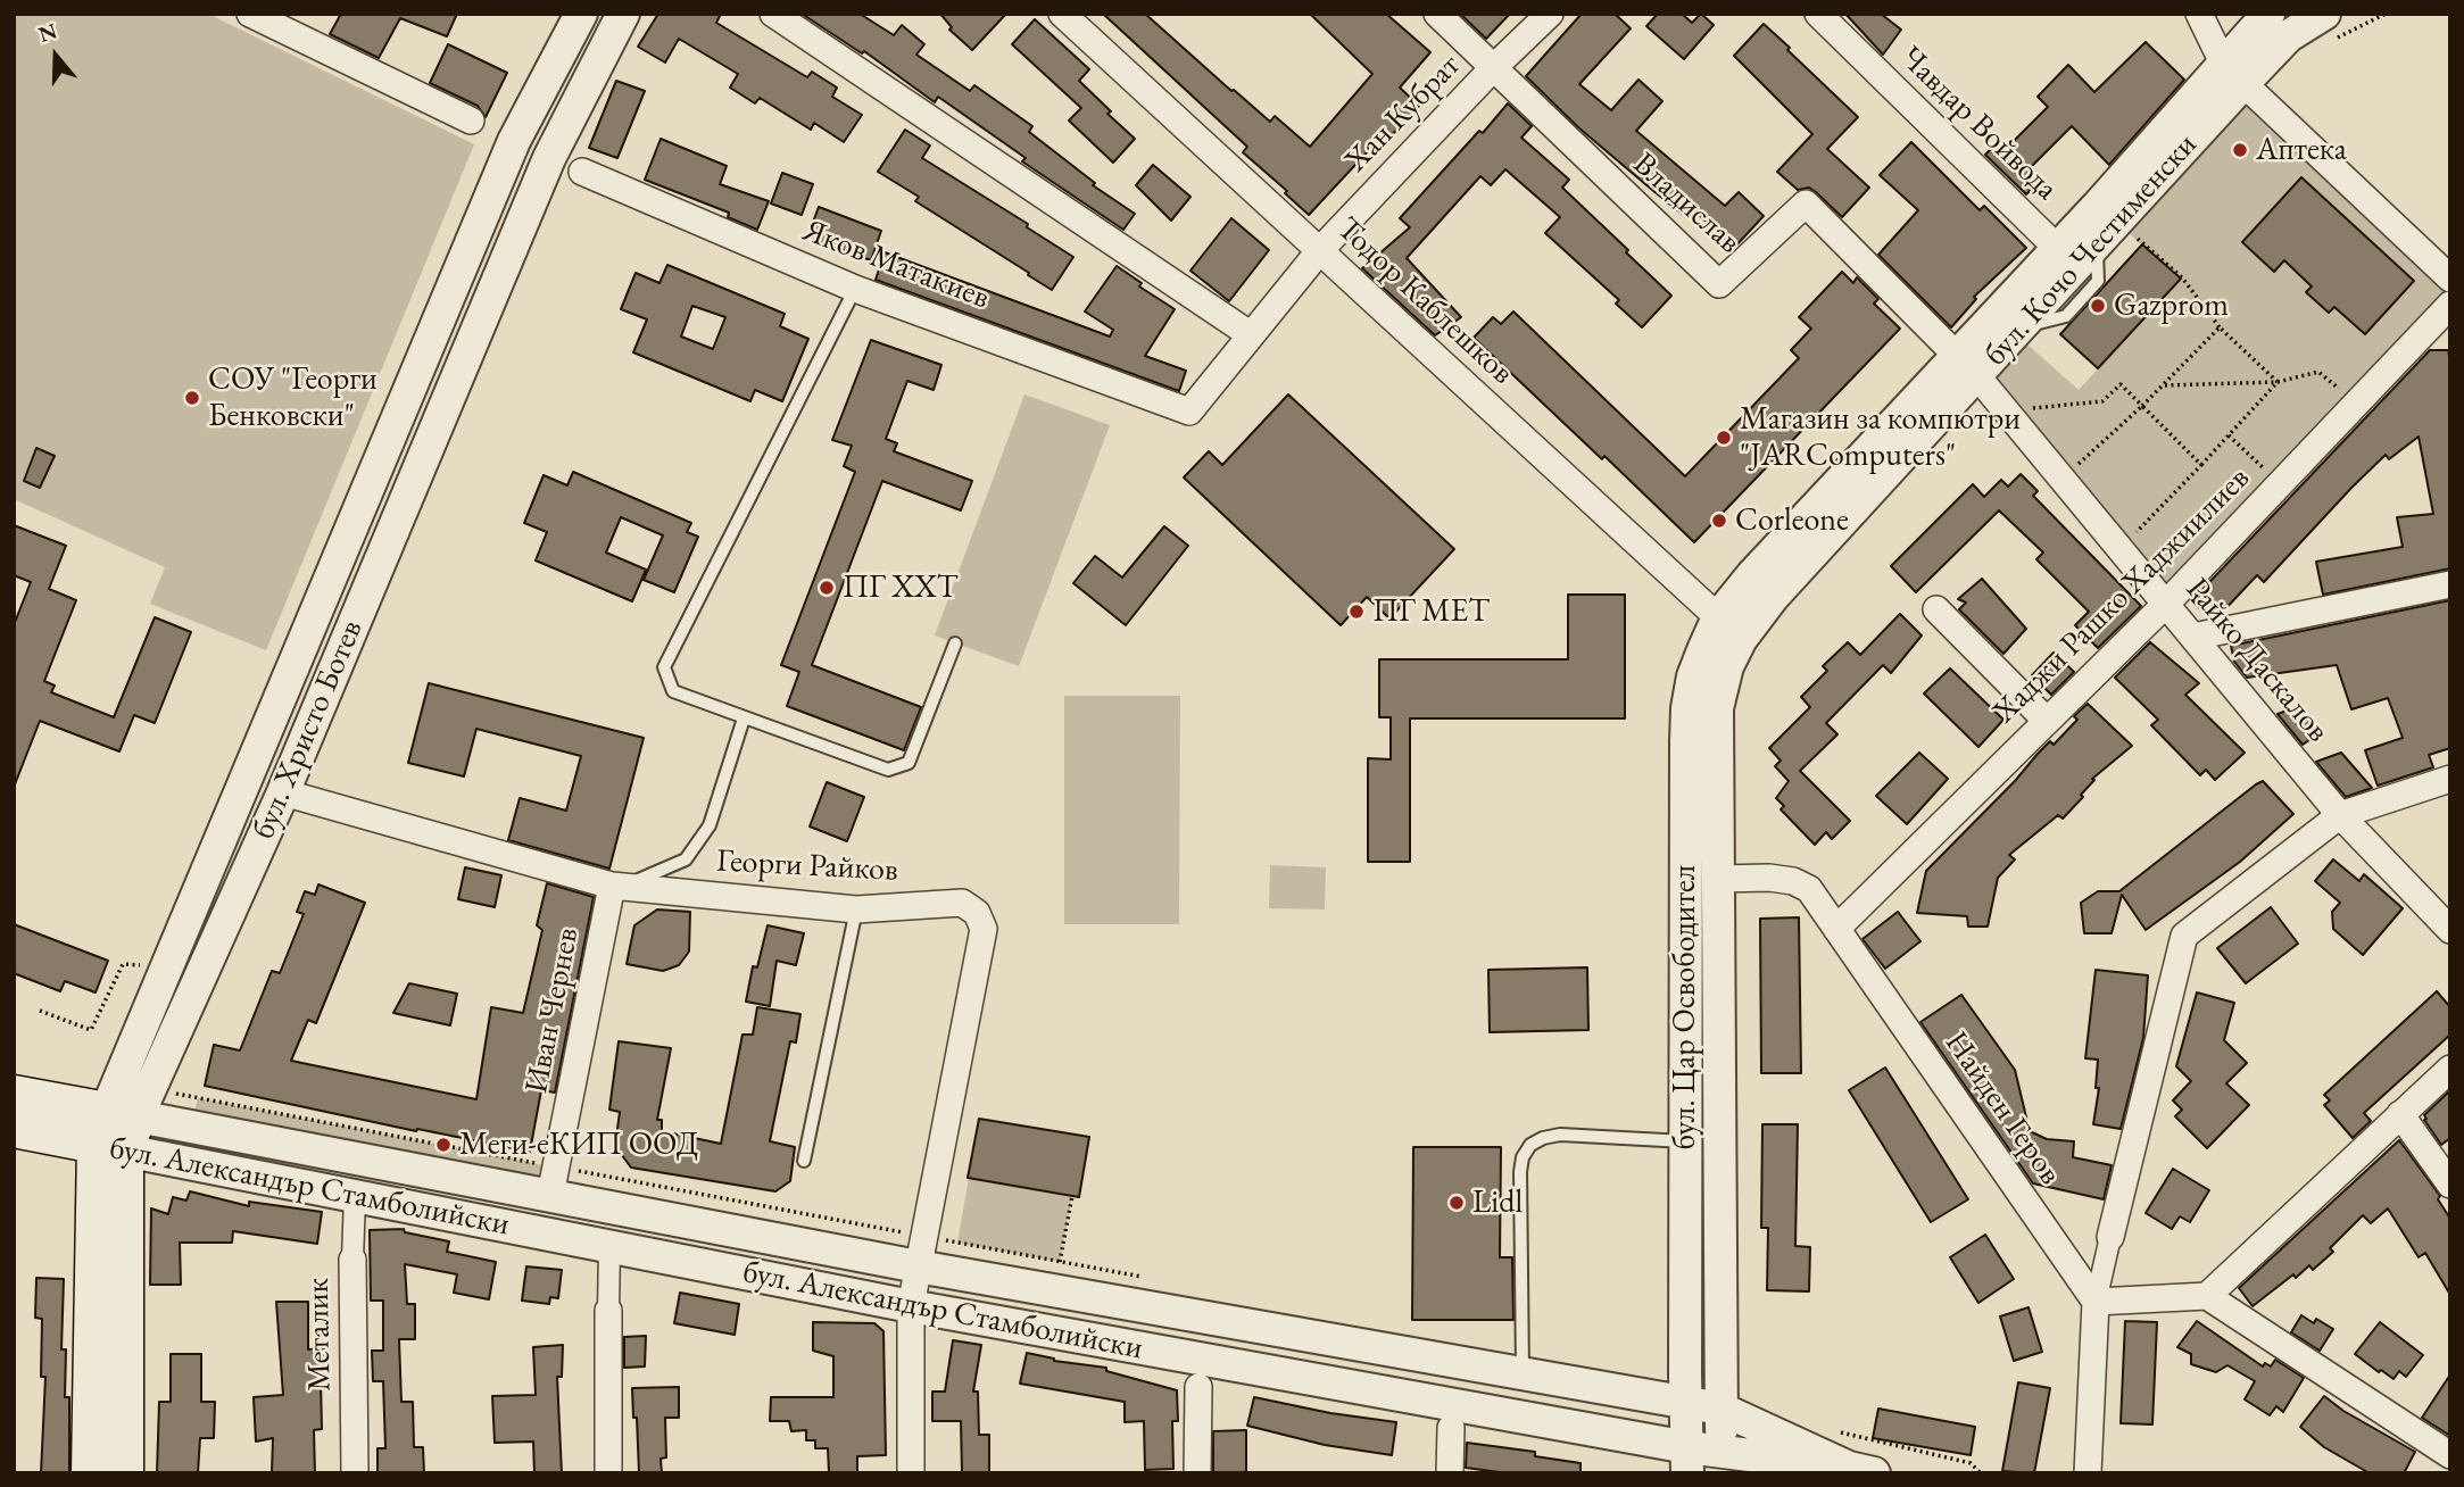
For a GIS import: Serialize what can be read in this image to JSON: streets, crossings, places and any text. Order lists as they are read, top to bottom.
{
  "streets": {
    "main road": ["бул. Христо Ботев", "бул. Александър Стамболийски"],
    "street": [
      "Хан Кубрат",
      "Чавдар Войвода",
      "Владислав",
      "бул. Кочо Честименски",
      "Яков Матакиев",
      "Тодор Каблешков",
      "Хаджи Рашко Хаджиилиев",
      "Райко Даскалов",
      "Георги Райков",
      "бул. Цар Освободител",
      "Иван Чернев",
      "Найден Геров",
      "Металик"
    ]
  },
  "crossings": [
    ["Хан Кубрат", "Владислав"],
    ["Хан Кубрат", "Яков Матакиев"],
    ["Хан Кубрат", "Тодор Каблешков"],
    ["Чавдар Войвода", "бул. Кочо Честименски"],
    ["Владислав", "бул. Кочо Честименски"],
    ["Владислав", "Райко Даскалов"],
    ["бул. Кочо Честименски", "Тодор Каблешков"],
    ["бул. Кочо Честименски", "Райко Даскалов"],
    ["бул. Кочо Честименски", "бул. Цар Освободител"],
    ["Тодор Каблешков", "бул. Цар Освободител"],
    ["Хаджи Рашко Хаджиилиев", "Райко Даскалов"],
    ["Хаджи Рашко Хаджиилиев", "Найден Геров"],
    ["бул. Христо Ботев", "Георги Райков"],
    ["бул. Христо Ботев", "бул. Александър Стамболийски"],
    ["Георги Райков", "Иван Чернев"],
    ["Георги Райков", "бул. Александър Стамболийски"],
    ["бул. Цар Освободител", "Найден Геров"],
    ["бул. Цар Освободител", "бул. Александър Стамболийски"],
    ["Иван Чернев", "бул. Александър Стамболийски"],
    ["бул. Александър Стамболийски", "Металик"]
  ],
  "places": [
    "Аптека",
    "Gazprom",
    "СОУ \"Георги Бенковски\"",
    "Магазин за компютри \"JARComputers\"",
    "Corleone",
    "ПГ ХХТ",
    "ПГ МЕТ",
    "Меги-еКИП ООД",
    "Lidl"
  ],
  "north": "top"
}
